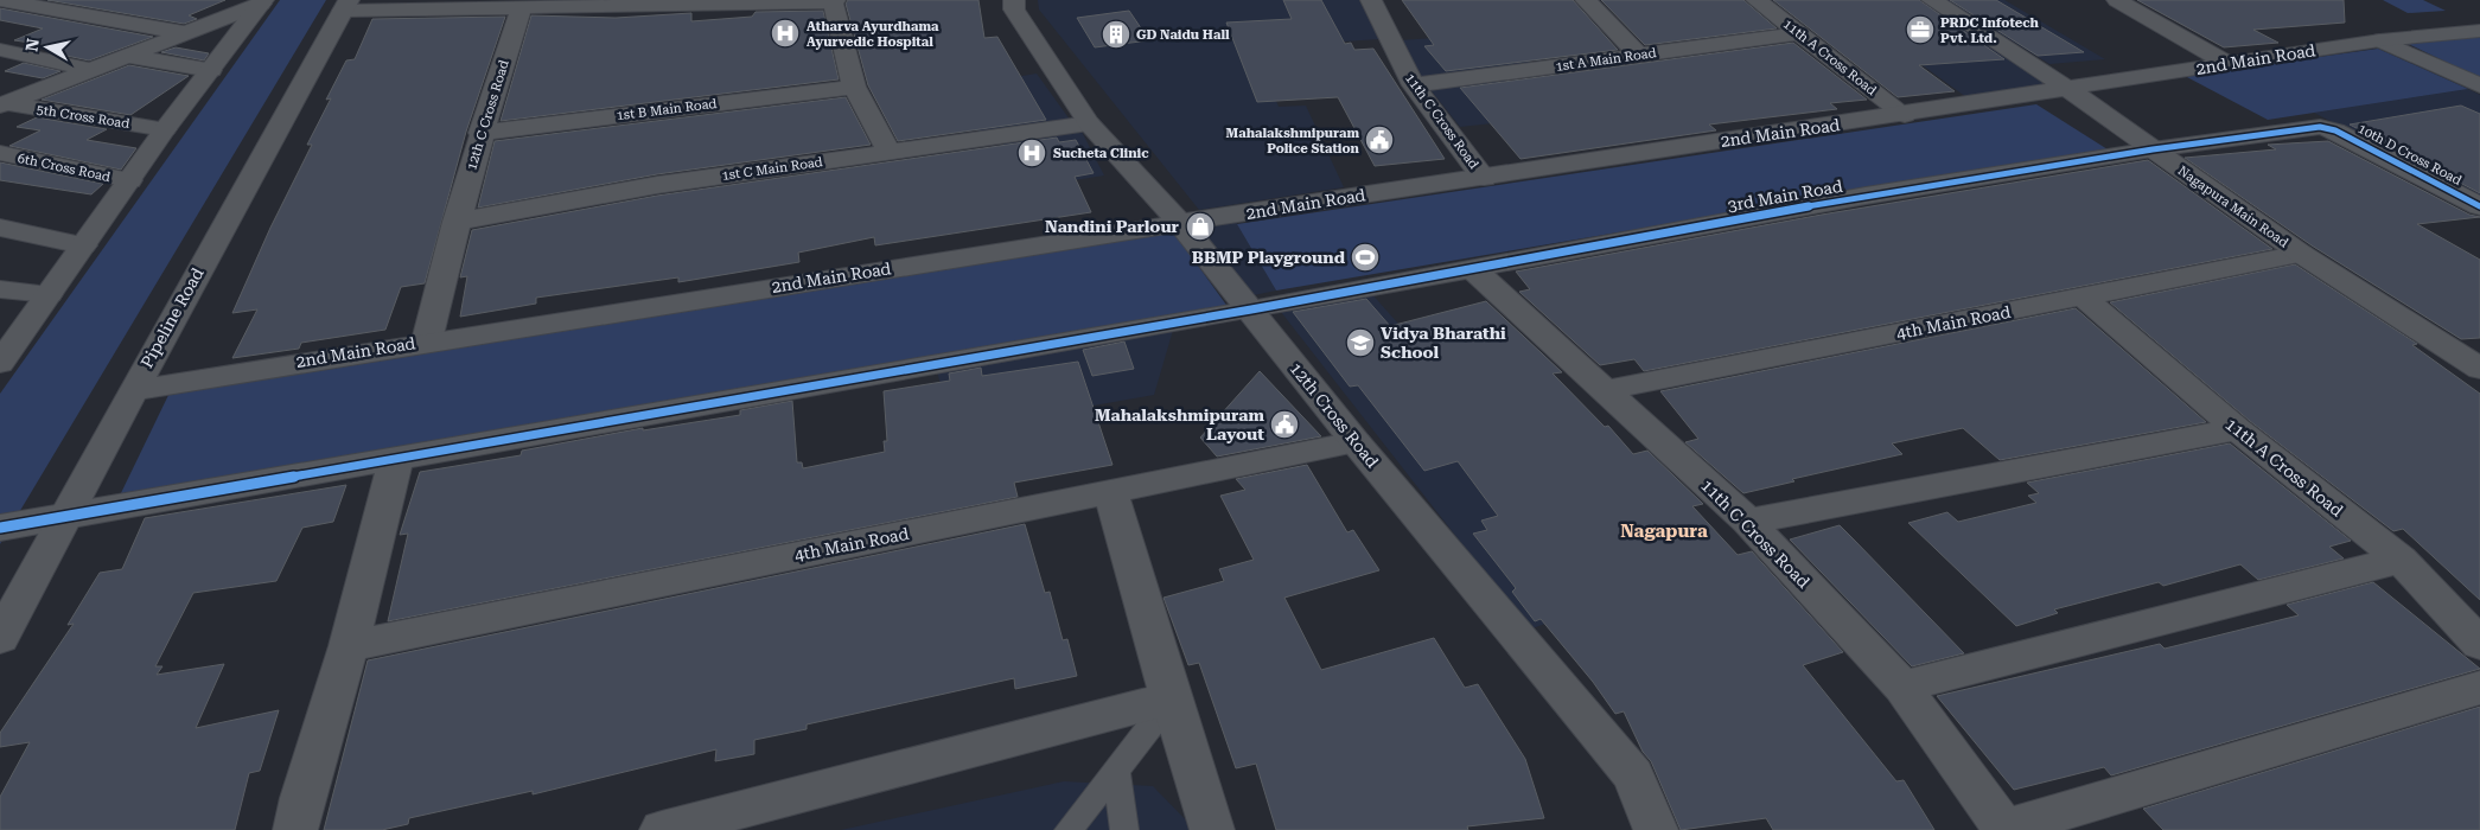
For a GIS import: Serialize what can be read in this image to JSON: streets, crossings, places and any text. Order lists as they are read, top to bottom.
{
  "streets": {
    "street": [
      "11th A Cross Road",
      "1st A Main Road",
      "2nd Main Road",
      "1st B Main Road",
      "12th C Cross Road",
      "5th Cross Road",
      "11th C Cross Road",
      "10th D Cross Road",
      "6th Cross Road",
      "1st C Main Road",
      "3rd Main Road",
      "Nagapura Main Road",
      "Pipeline Road",
      "4th Main Road",
      "12th Cross Road"
    ]
  },
  "crossings": [
    ["11th A Cross Road", "1st A Main Road"],
    ["11th A Cross Road", "2nd Main Road"],
    ["11th A Cross Road", "4th Main Road"],
    ["1st A Main Road", "11th C Cross Road"],
    ["2nd Main Road", "12th C Cross Road"],
    ["2nd Main Road", "11th C Cross Road"],
    ["2nd Main Road", "Nagapura Main Road"],
    ["2nd Main Road", "Pipeline Road"],
    ["2nd Main Road", "12th Cross Road"],
    ["1st B Main Road", "12th C Cross Road"],
    ["12th C Cross Road", "1st C Main Road"],
    ["11th C Cross Road", "3rd Main Road"],
    ["11th C Cross Road", "4th Main Road"],
    ["10th D Cross Road", "3rd Main Road"],
    ["1st C Main Road", "12th Cross Road"],
    ["3rd Main Road", "Nagapura Main Road"],
    ["3rd Main Road", "Pipeline Road"],
    ["3rd Main Road", "12th Cross Road"],
    ["Nagapura Main Road", "4th Main Road"],
    ["4th Main Road", "12th Cross Road"]
  ],
  "districts": ["Nagapura"],
  "places": {
    "office": ["PRDC Infotech Pvt. Ltd."],
    "hospital": ["Atharva Ayurdhama Ayurvedic Hospital", "Sucheta Clinic"],
    "building": ["GD Naidu Hall"],
    "public building": ["Mahalakshmipuram Police Station", "Mahalakshmipuram Layout"],
    "shop": ["Nandini Parlour"],
    "sports": ["BBMP Playground"],
    "school or university": ["Vidya Bharathi School"]
  },
  "north": "left"
}
